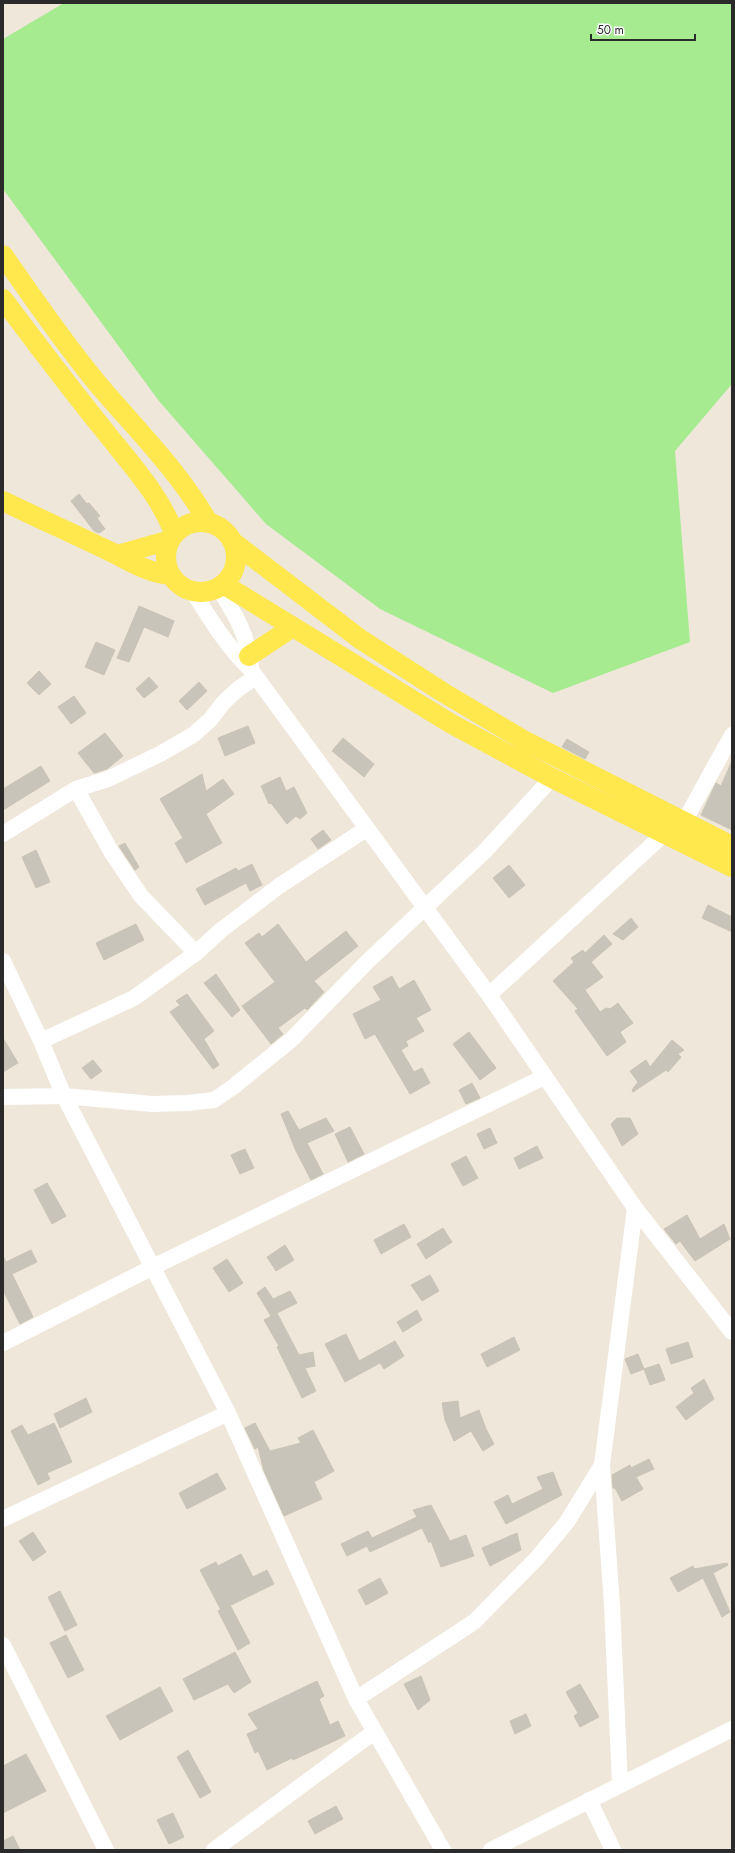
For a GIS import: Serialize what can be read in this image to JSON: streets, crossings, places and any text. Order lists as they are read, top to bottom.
{
  "scale_bar": "50 m"
}
